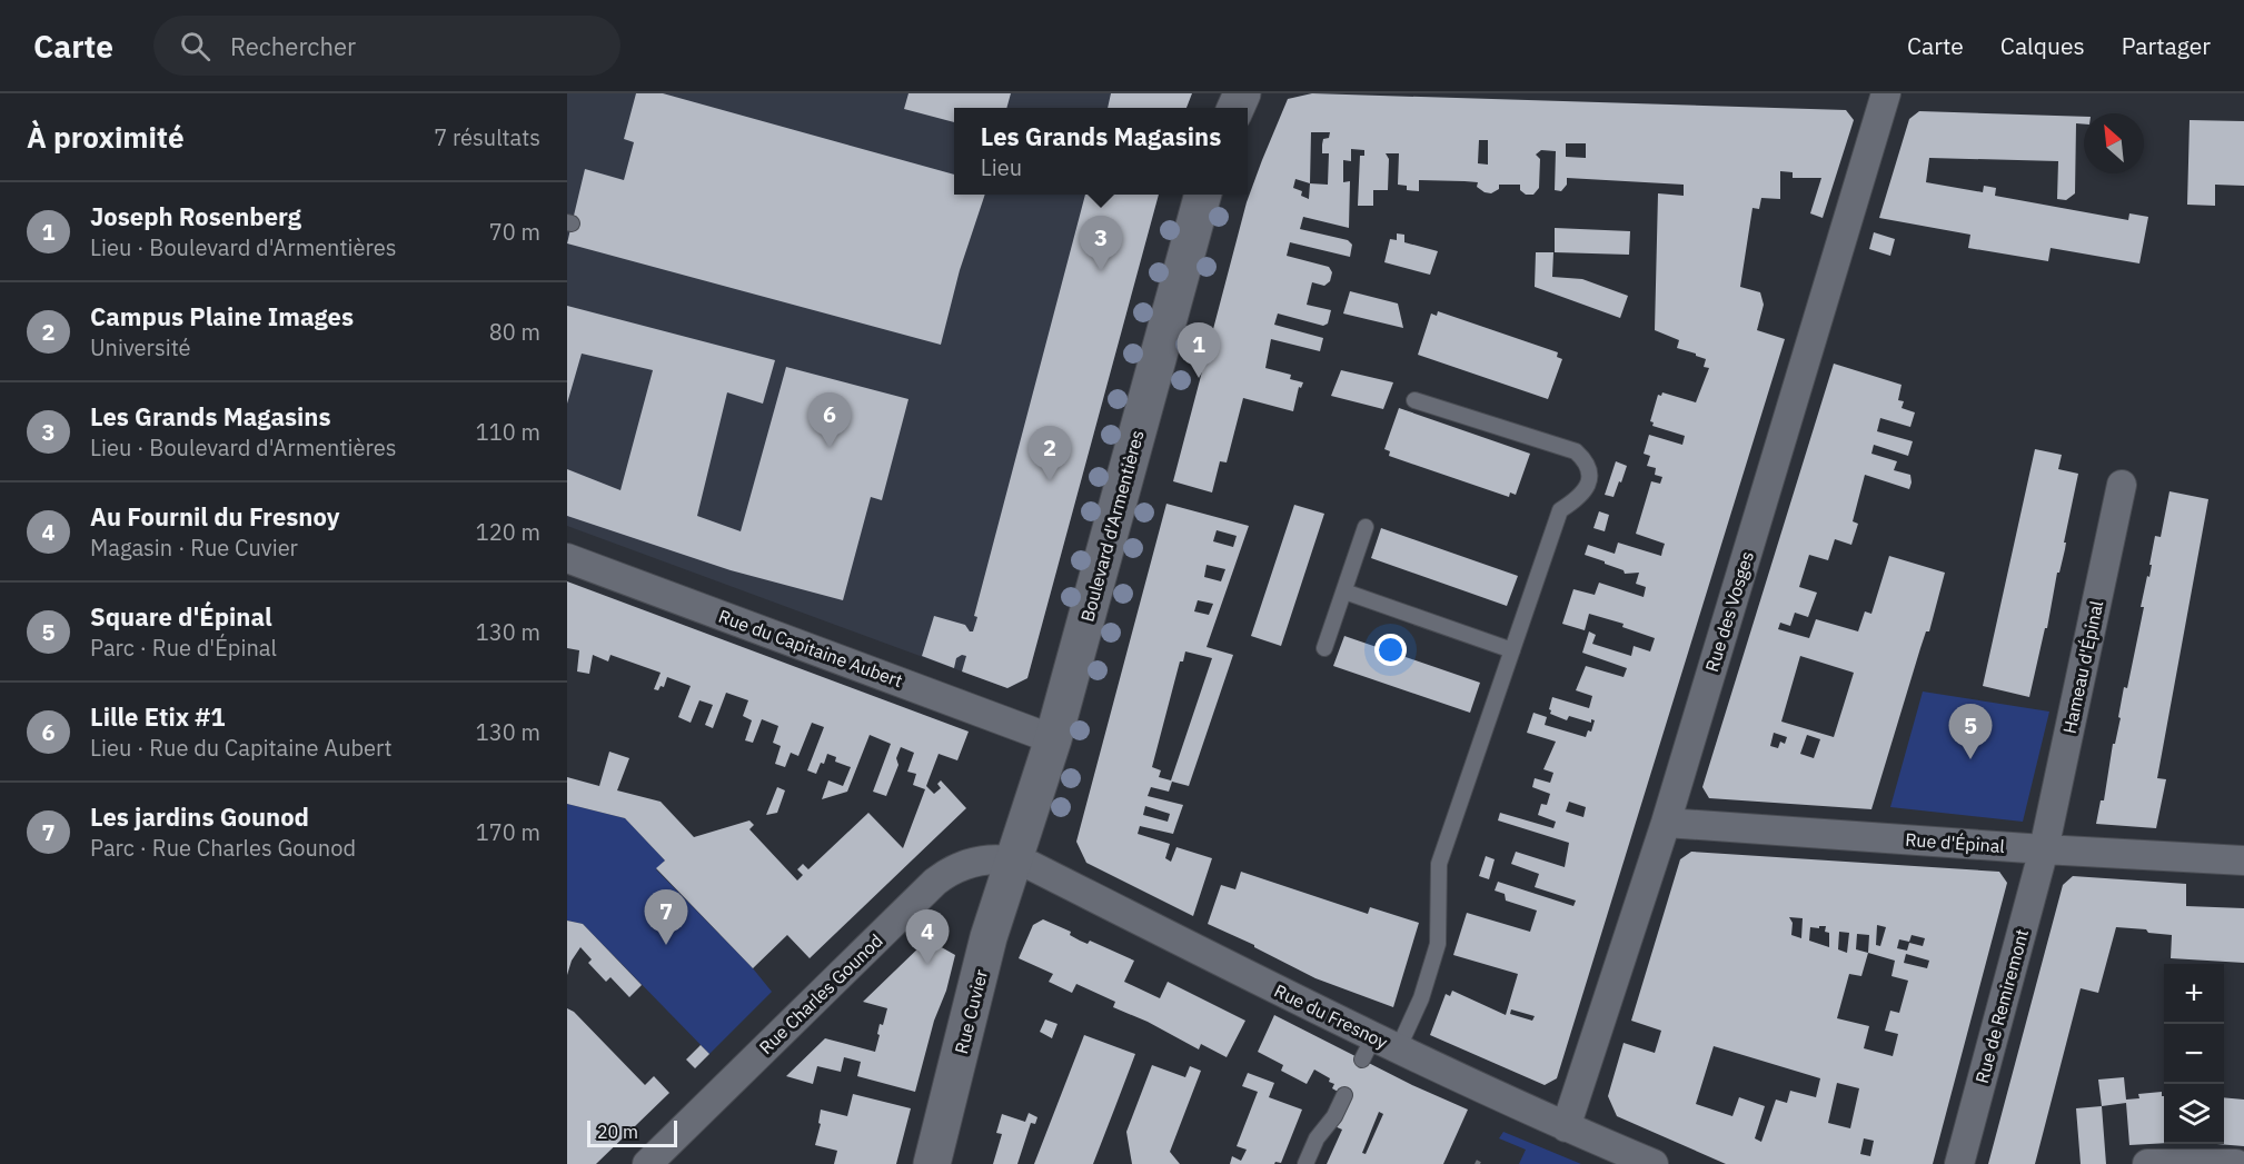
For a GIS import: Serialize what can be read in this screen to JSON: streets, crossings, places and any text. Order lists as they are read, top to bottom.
{
  "streets": {
    "street": [
      "Boulevard d'Armentières",
      "Rue des Vosges",
      "Rue du Capitaine Aubert",
      "Hameau d'Épinal",
      "Rue d'Épinal",
      "Rue Charles Gounod",
      "Rue de Remiremont",
      "Rue Cuvier",
      "Rue du Fresnoy"
    ]
  },
  "crossings": [
    ["Boulevard d'Armentières", "Rue du Capitaine Aubert"],
    ["Boulevard d'Armentières", "Rue Charles Gounod"],
    ["Boulevard d'Armentières", "Rue Cuvier"],
    ["Boulevard d'Armentières", "Rue du Fresnoy"],
    ["Rue des Vosges", "Rue d'Épinal"],
    ["Rue des Vosges", "Rue du Fresnoy"],
    ["Hameau d'Épinal", "Rue d'Épinal"],
    ["Hameau d'Épinal", "Rue de Remiremont"],
    ["Rue d'Épinal", "Rue de Remiremont"],
    ["Rue Charles Gounod", "Rue Cuvier"],
    ["Rue Charles Gounod", "Rue du Fresnoy"],
    ["Rue Cuvier", "Rue du Fresnoy"]
  ],
  "scale_bar": "20 m",
  "north": "top left",
  "page": {
    "header": "Carte",
    "search": "Rechercher",
    "nav": ["Carte", "Calques", "Partager"],
    "heading": ["À proximité", "7 résultats"],
    "popup": ["Les Grands Magasins", "Lieu"],
    "list": [
      {
        "mark": "1",
        "name": "Joseph Rosenberg",
        "note": "Lieu · Boulevard d'Armentières",
        "value": "70 m"
      },
      {
        "mark": "2",
        "name": "Campus Plaine Images",
        "note": "Université",
        "value": "80 m"
      },
      {
        "mark": "3",
        "name": "Les Grands Magasins",
        "note": "Lieu · Boulevard d'Armentières",
        "value": "110 m"
      },
      {
        "mark": "4",
        "name": "Au Fournil du Fresnoy",
        "note": "Magasin · Rue Cuvier",
        "value": "120 m"
      },
      {
        "mark": "5",
        "name": "Square d'Épinal",
        "note": "Parc · Rue d'Épinal",
        "value": "130 m"
      },
      {
        "mark": "6",
        "name": "Lille Etix #1",
        "note": "Lieu · Rue du Capitaine Aubert",
        "value": "130 m"
      },
      {
        "mark": "7",
        "name": "Les jardins Gounod",
        "note": "Parc · Rue Charles Gounod",
        "value": "170 m"
      }
    ],
    "pins": [
      "3",
      "1",
      "6",
      "2",
      "5",
      "7",
      "4"
    ],
    "map_buttons": ["+", "−"],
    "scale": "20 m"
  }
}
